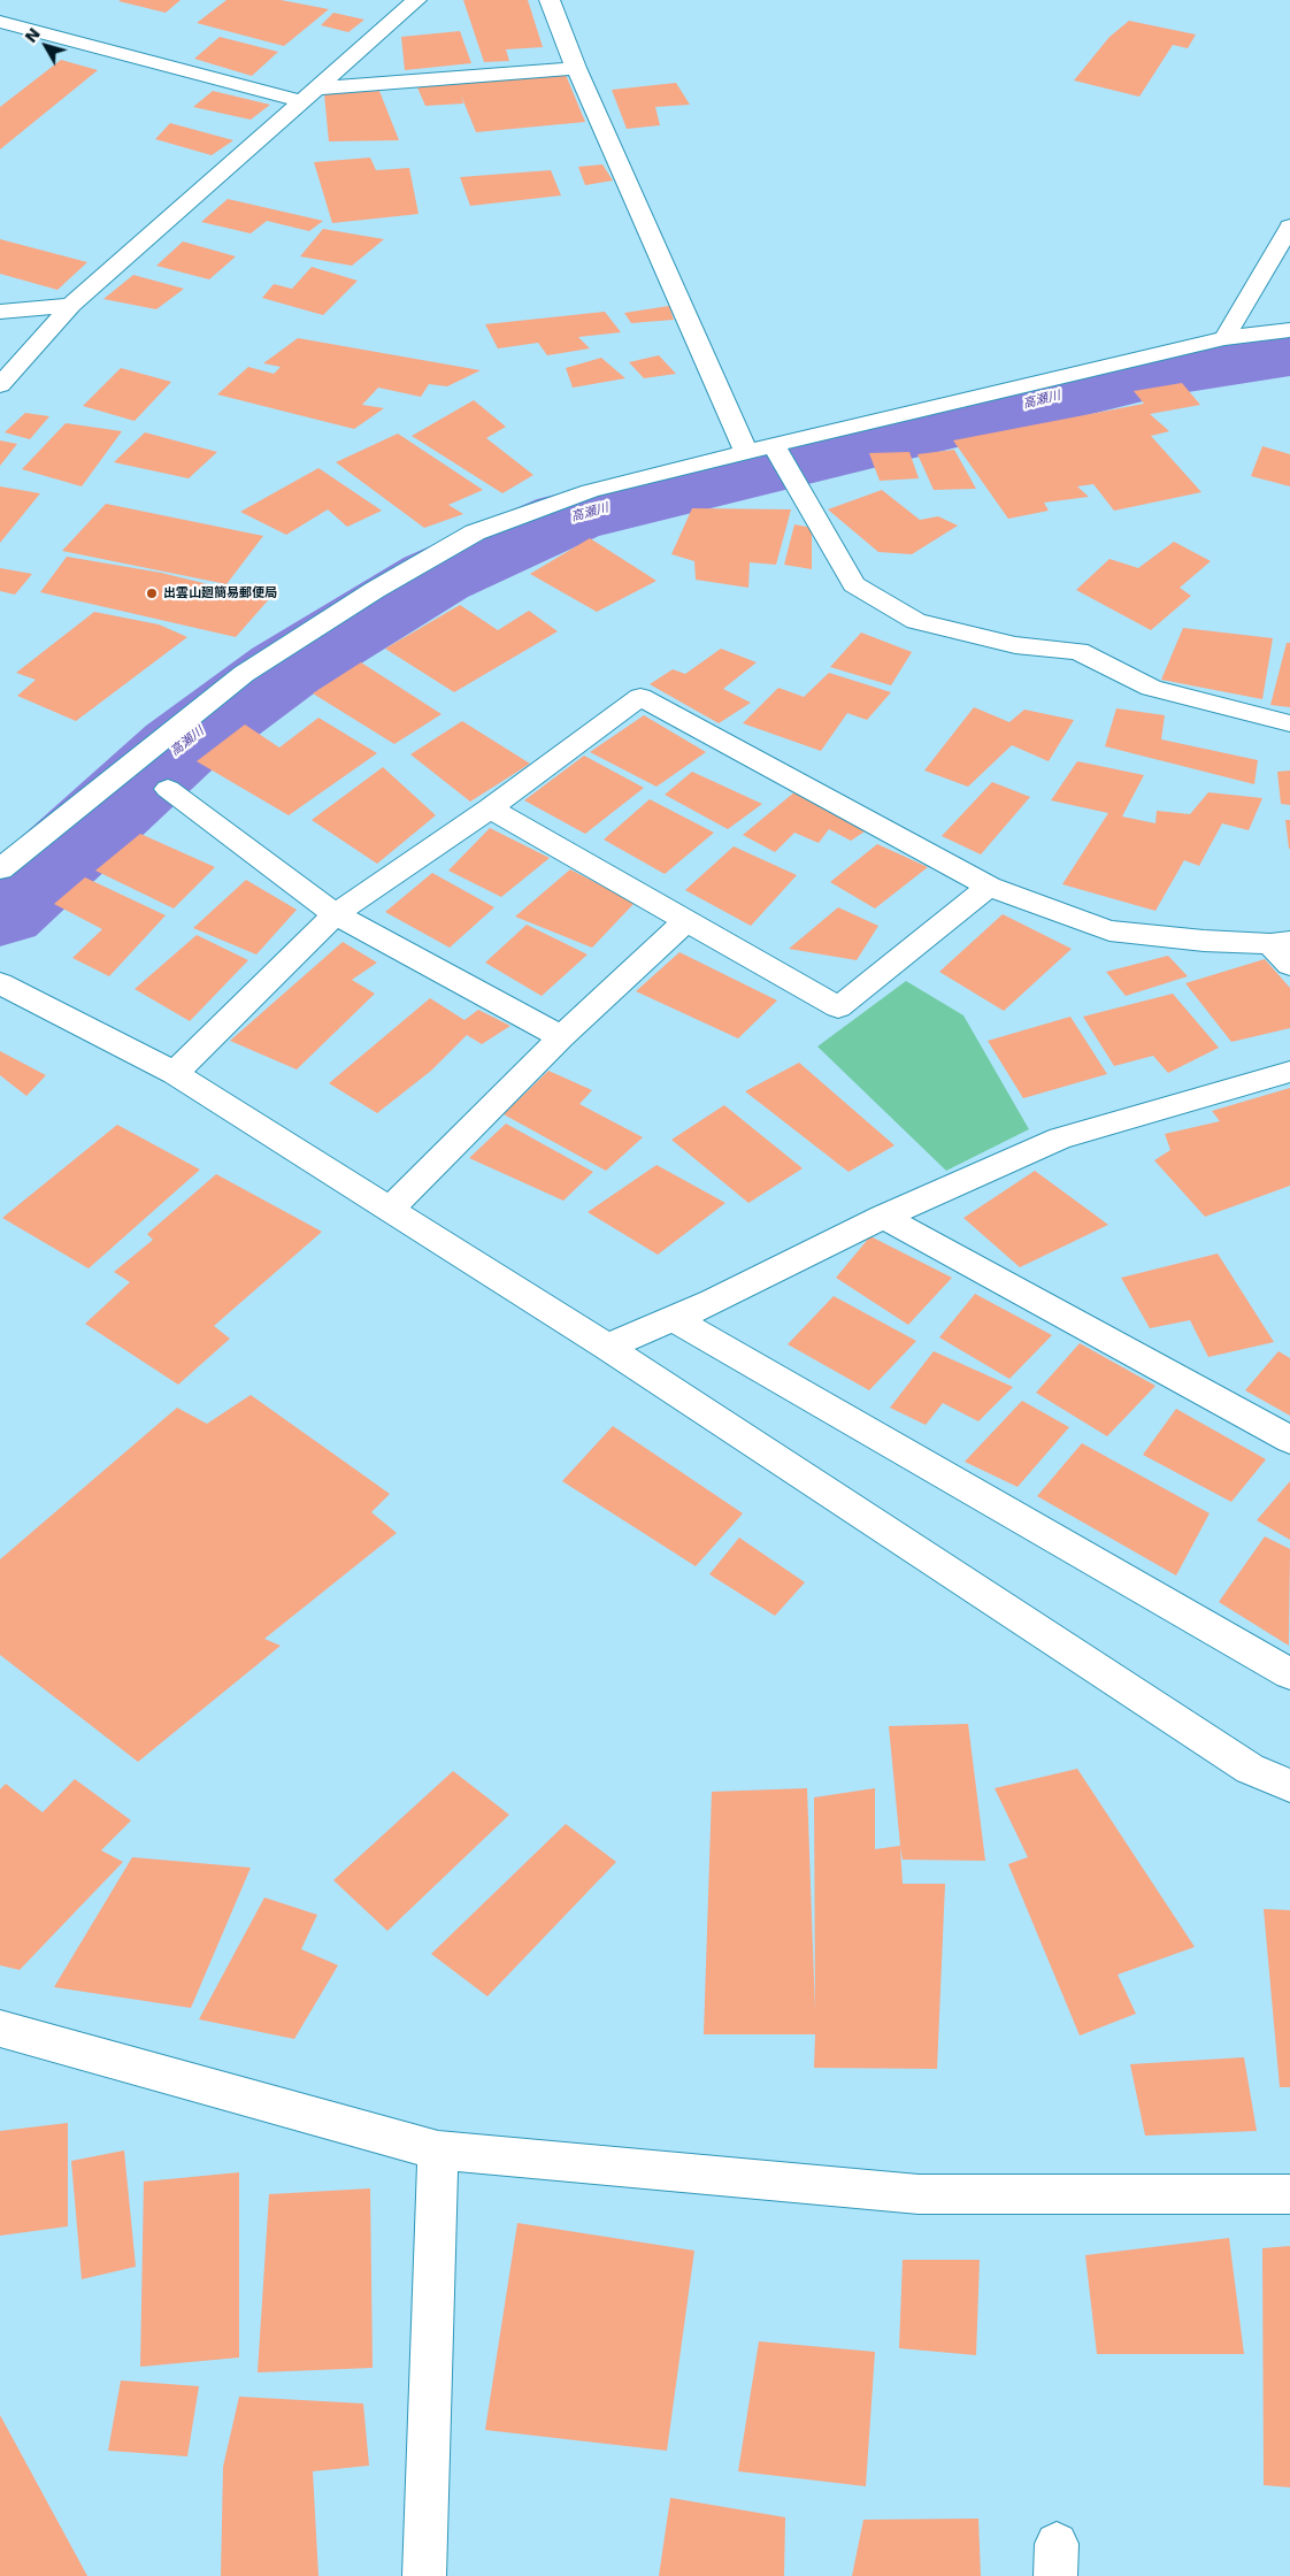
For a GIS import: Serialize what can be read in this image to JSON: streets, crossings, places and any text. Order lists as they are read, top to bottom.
{
  "water": ["高瀬川"],
  "places": ["出雲山廻簡易郵便局"],
  "north": "top left"
}
